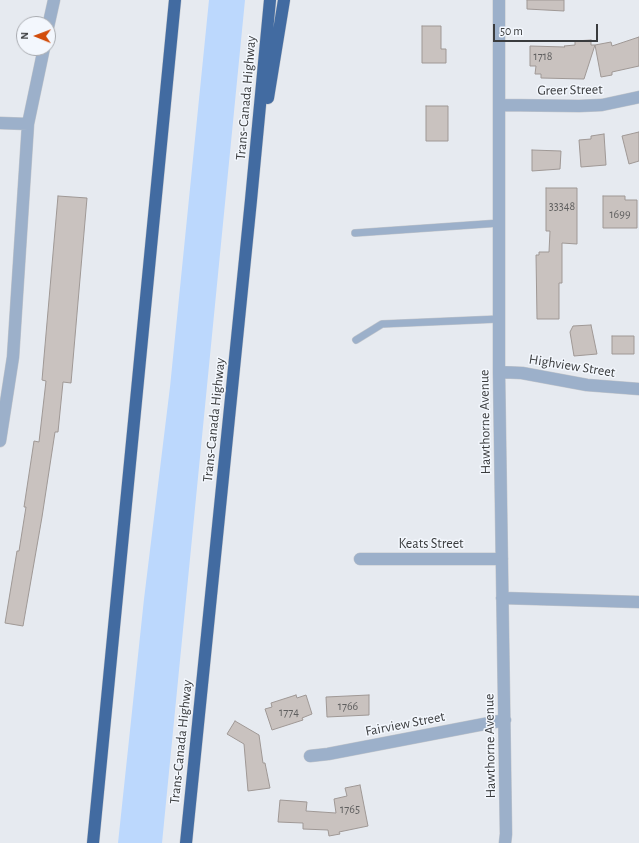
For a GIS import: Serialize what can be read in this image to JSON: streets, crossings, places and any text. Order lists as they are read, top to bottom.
{
  "streets": {
    "highway": ["Trans-Canada Highway"],
    "street": [
      "Greer Street",
      "Highview Street",
      "Hawthorne Avenue",
      "Keats Street",
      "Fairview Street"
    ]
  },
  "crossings": [
    ["Greer Street", "Hawthorne Avenue"],
    ["Highview Street", "Hawthorne Avenue"],
    ["Hawthorne Avenue", "Keats Street"],
    ["Hawthorne Avenue", "Fairview Street"]
  ],
  "house_numbers": [
    "1718",
    "33348",
    "1699",
    "1766",
    "1774",
    "1765"
  ],
  "scale_bar": "50 m",
  "north": "left"
}
